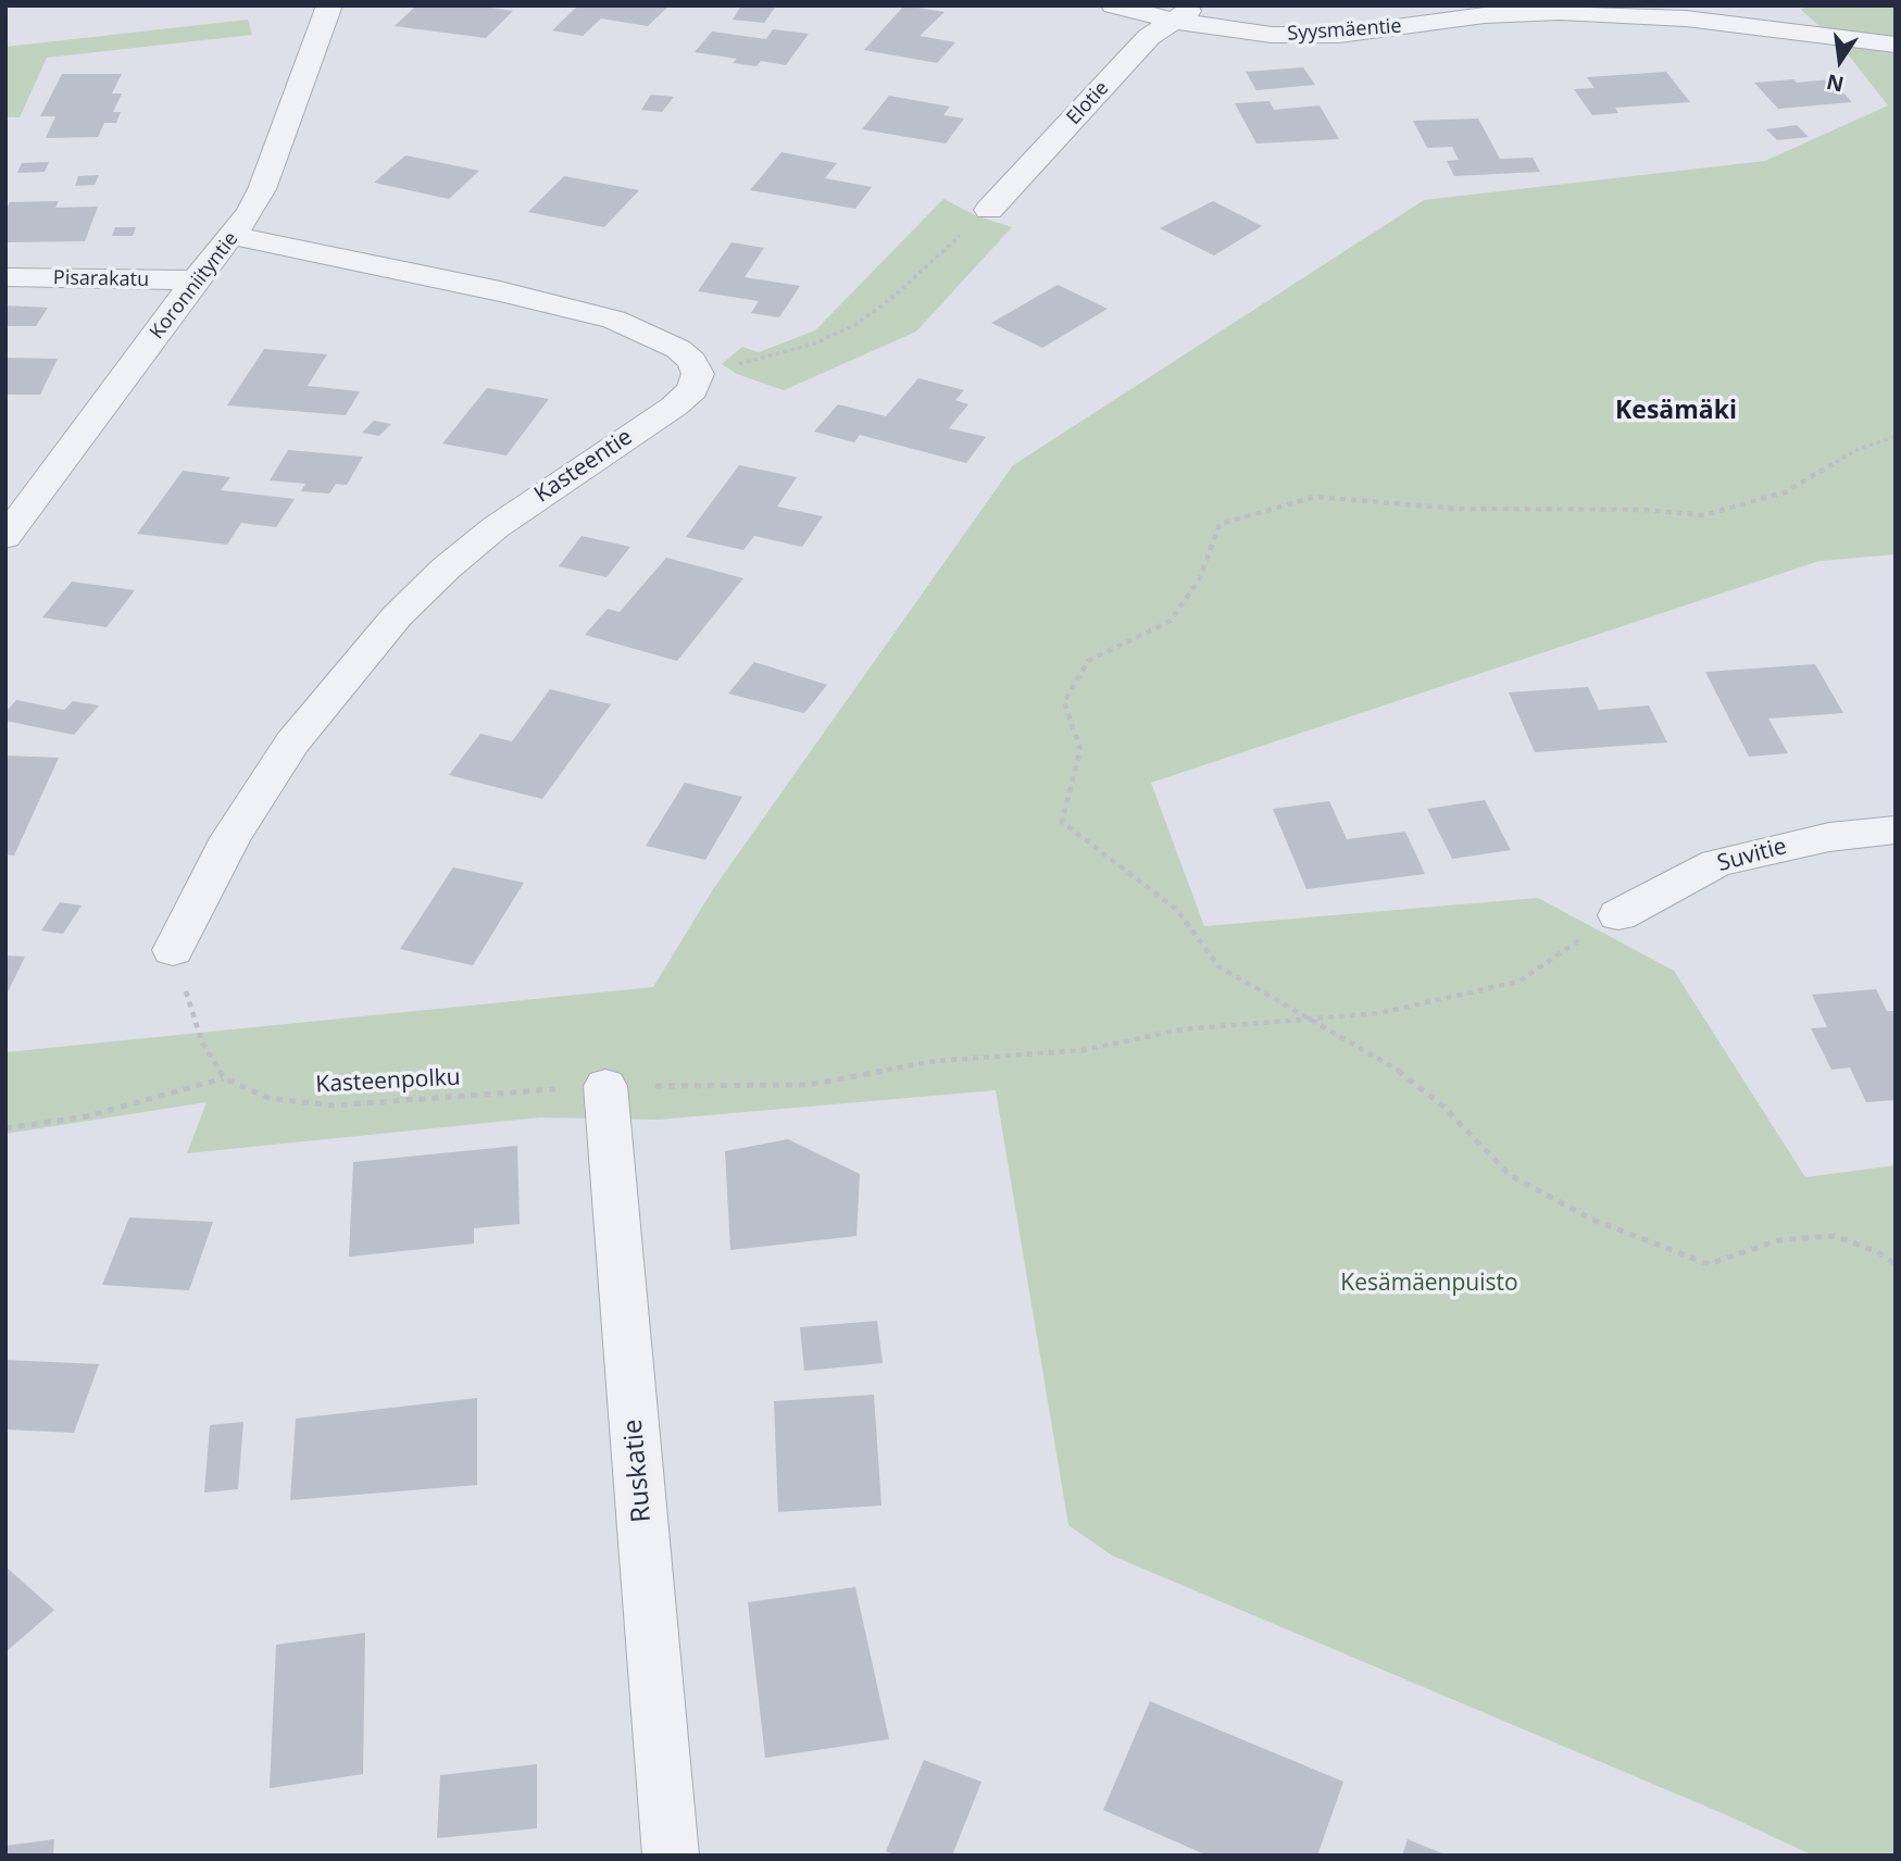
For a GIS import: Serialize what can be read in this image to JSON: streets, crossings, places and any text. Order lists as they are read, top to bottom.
{
  "streets": {
    "street": [
      "Syysmäentie",
      "Elotie",
      "Pisarakatu",
      "Koronniityntie",
      "Kasteentie",
      "Suvitie",
      "Ruskatie"
    ],
    "path": ["Kasteenpolku"]
  },
  "crossings": [
    ["Syysmäentie", "Elotie"],
    ["Pisarakatu", "Koronniityntie"],
    ["Suvitie", "Kasteenpolku"],
    ["Kasteenpolku", "Ruskatie"]
  ],
  "districts": ["Kesämäki"],
  "parks": ["Kesämäenpuisto"],
  "north": "bottom"
}
